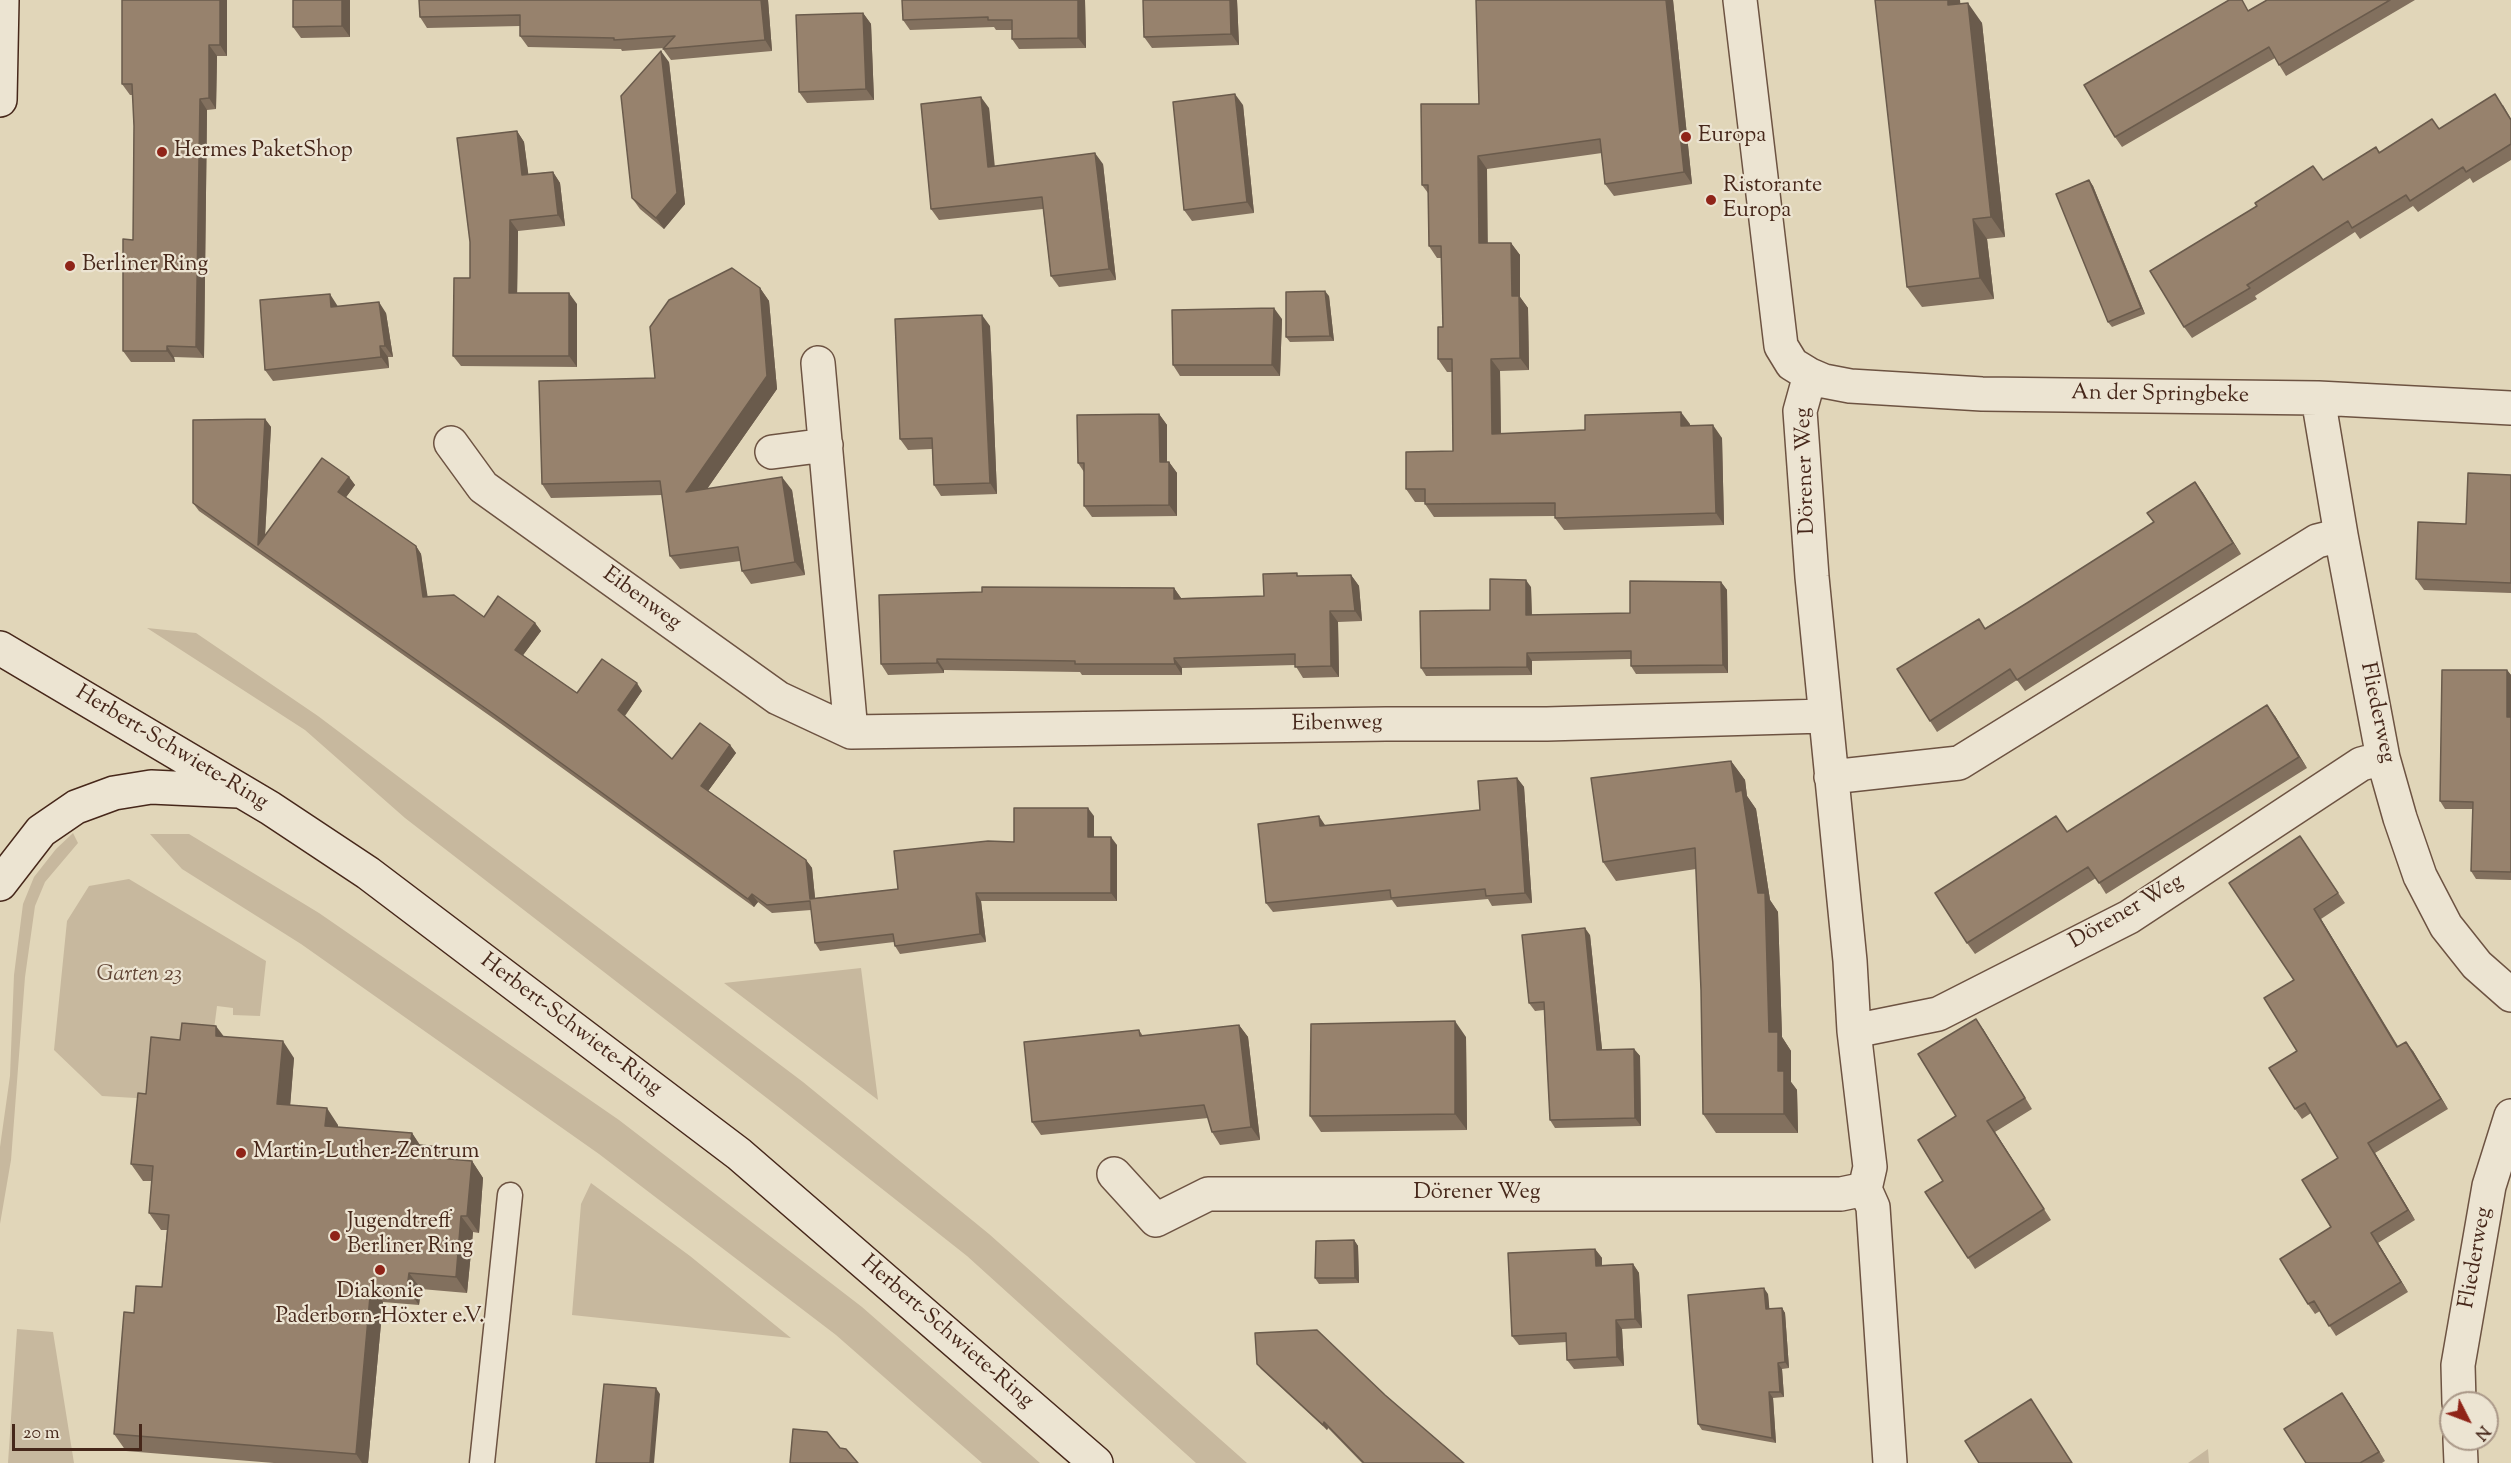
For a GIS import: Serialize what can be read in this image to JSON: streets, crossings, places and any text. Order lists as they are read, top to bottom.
{
  "streets": {
    "street": [
      "An der Springbeke",
      "Dörener Weg",
      "Eibenweg",
      "Fliederweg",
      "Herbert-Schwiete-Ring"
    ]
  },
  "crossings": [
    ["An der Springbeke", "Dörener Weg"],
    ["An der Springbeke", "Fliederweg"],
    ["Dörener Weg", "Eibenweg"],
    ["Dörener Weg", "Fliederweg"]
  ],
  "parks": ["Garten 23"],
  "places": [
    "Europa",
    "Hermes PaketShop",
    "Ristorante Europa",
    "Berliner Ring",
    "Martin-Luther-Zentrum",
    "Jugendtreff Berliner Ring",
    "Diakonie Paderborn-Höxter e.V."
  ],
  "scale_bar": "20 m",
  "north": "bottom right"
}
